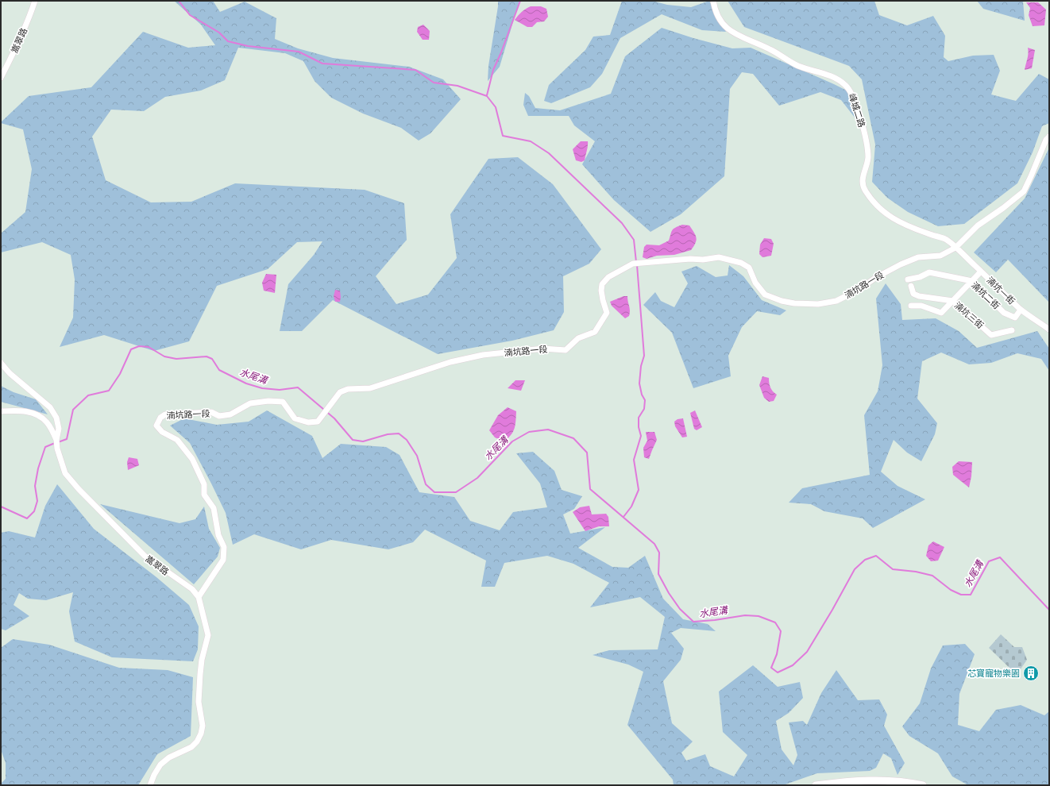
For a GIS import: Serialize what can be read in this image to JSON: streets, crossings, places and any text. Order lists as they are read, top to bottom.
{
  "streets": {
    "street": [
      "嵩翠路",
      "峰城二路",
      "湳坑路一段",
      "湳坑一街",
      "湳坑二街",
      "湳坑三街"
    ]
  },
  "crossings": [
    ["嵩翠路", "湳坑路一段"],
    ["峰城二路", "湳坑路一段"],
    ["峰城二路", "湳坑一街"],
    ["湳坑路一段", "湳坑一街"],
    ["湳坑一街", "湳坑二街"]
  ],
  "water": ["水尾溝"],
  "places": {
    "building": ["芯寶寵物樂園"]
  }
}
